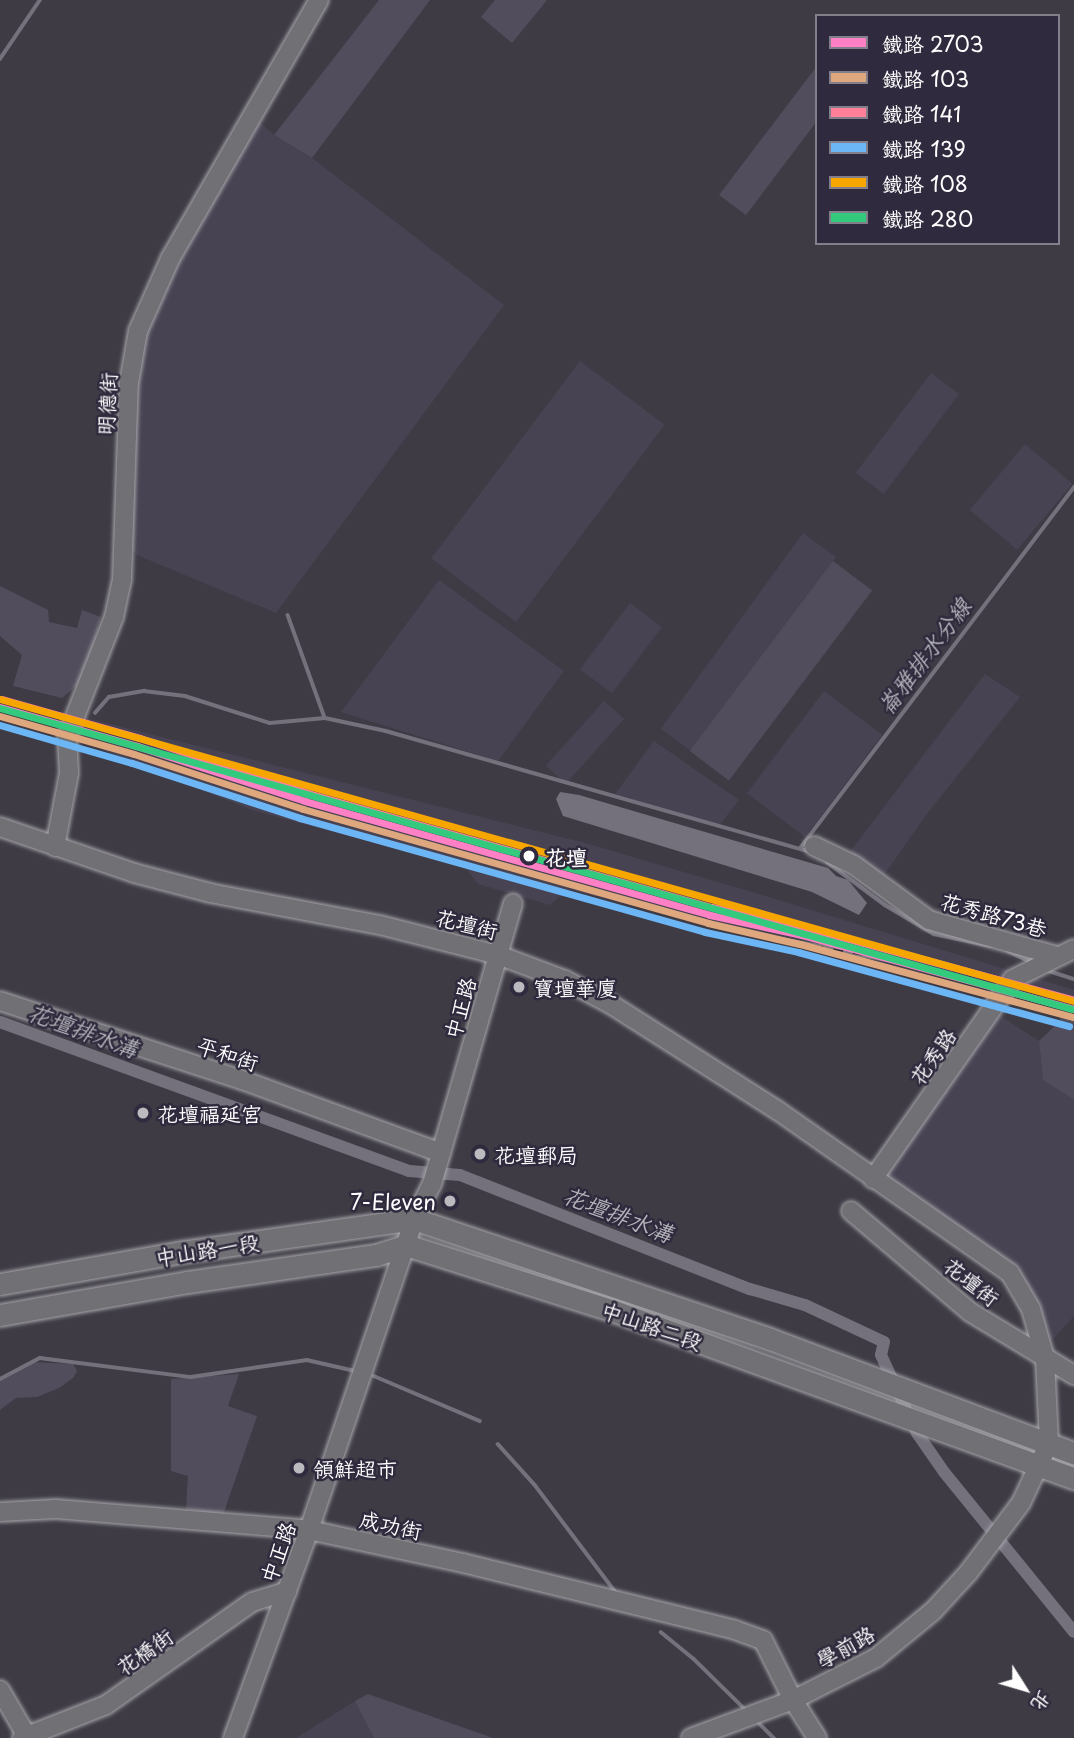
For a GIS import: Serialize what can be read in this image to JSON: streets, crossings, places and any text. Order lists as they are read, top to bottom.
{
  "streets": {
    "main road": ["中山路一段", "中山路二段"],
    "street": [
      "明德街",
      "花秀路73巷",
      "花壇街",
      "中正路",
      "平和街",
      "花秀路",
      "成功街",
      "學前路",
      "花橋街"
    ]
  },
  "crossings": [
    ["明德街", "花壇街"],
    ["花秀路73巷", "花秀路"],
    ["花壇街", "中正路"],
    ["花壇街", "花秀路"],
    ["花壇街", "中山路二段"],
    ["中正路", "平和街"],
    ["中正路", "中山路一段"],
    ["中正路", "中山路二段"],
    ["中正路", "成功街"],
    ["中正路", "花橋街"],
    ["中山路一段", "中山路二段"],
    ["中山路二段", "學前路"],
    ["成功街", "學前路"]
  ],
  "water": ["崙雅排水分線", "花壇排水溝"],
  "places": [
    "花壇",
    "寶壇華廈",
    "花壇福延宮",
    "花壇郵局",
    "7-Eleven",
    "領鮮超市"
  ],
  "lines": [
    "rail line 141",
    "rail line 108",
    "rail line 2703",
    "rail line 280",
    "rail line 103",
    "rail line 139"
  ],
  "legend": [
    "鐵路 2703",
    "鐵路 103",
    "鐵路 141",
    "鐵路 139",
    "鐵路 108",
    "鐵路 280"
  ],
  "north": "bottom right"
}
